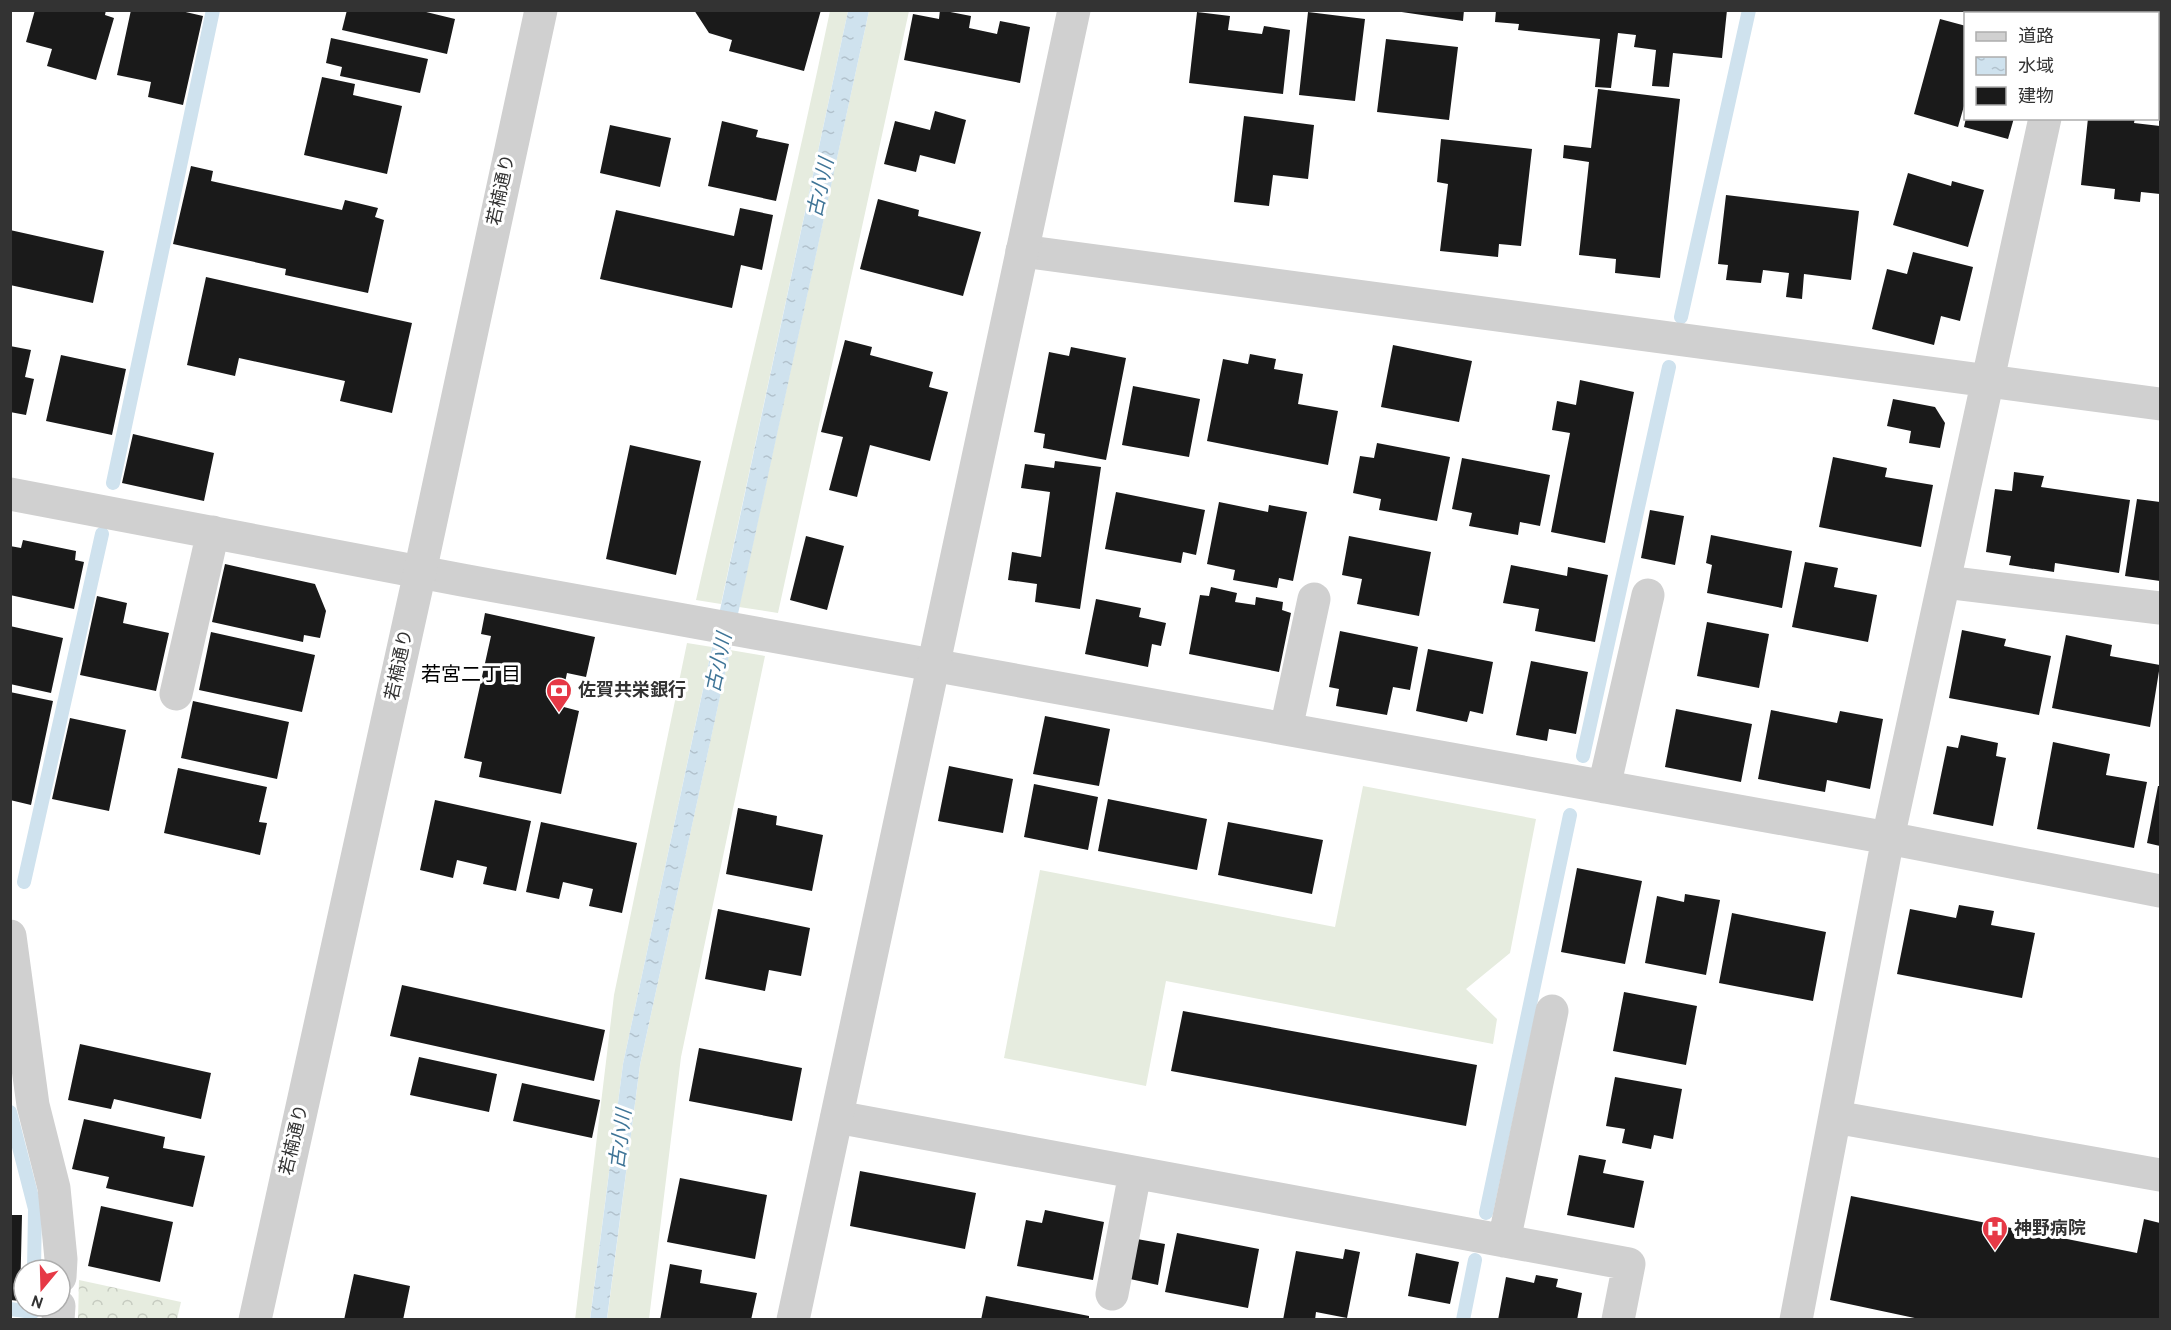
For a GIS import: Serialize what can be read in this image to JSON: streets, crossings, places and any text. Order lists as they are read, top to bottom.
{
  "streets": {
    "street": ["若楠通り"]
  },
  "districts": ["若宮二丁目"],
  "water": ["古小川"],
  "places": {
    "bank": ["佐賀共栄銀行"],
    "hospital": ["神野病院"]
  },
  "legend": ["道路", "水域", "建物"],
  "north": "bottom"
}
